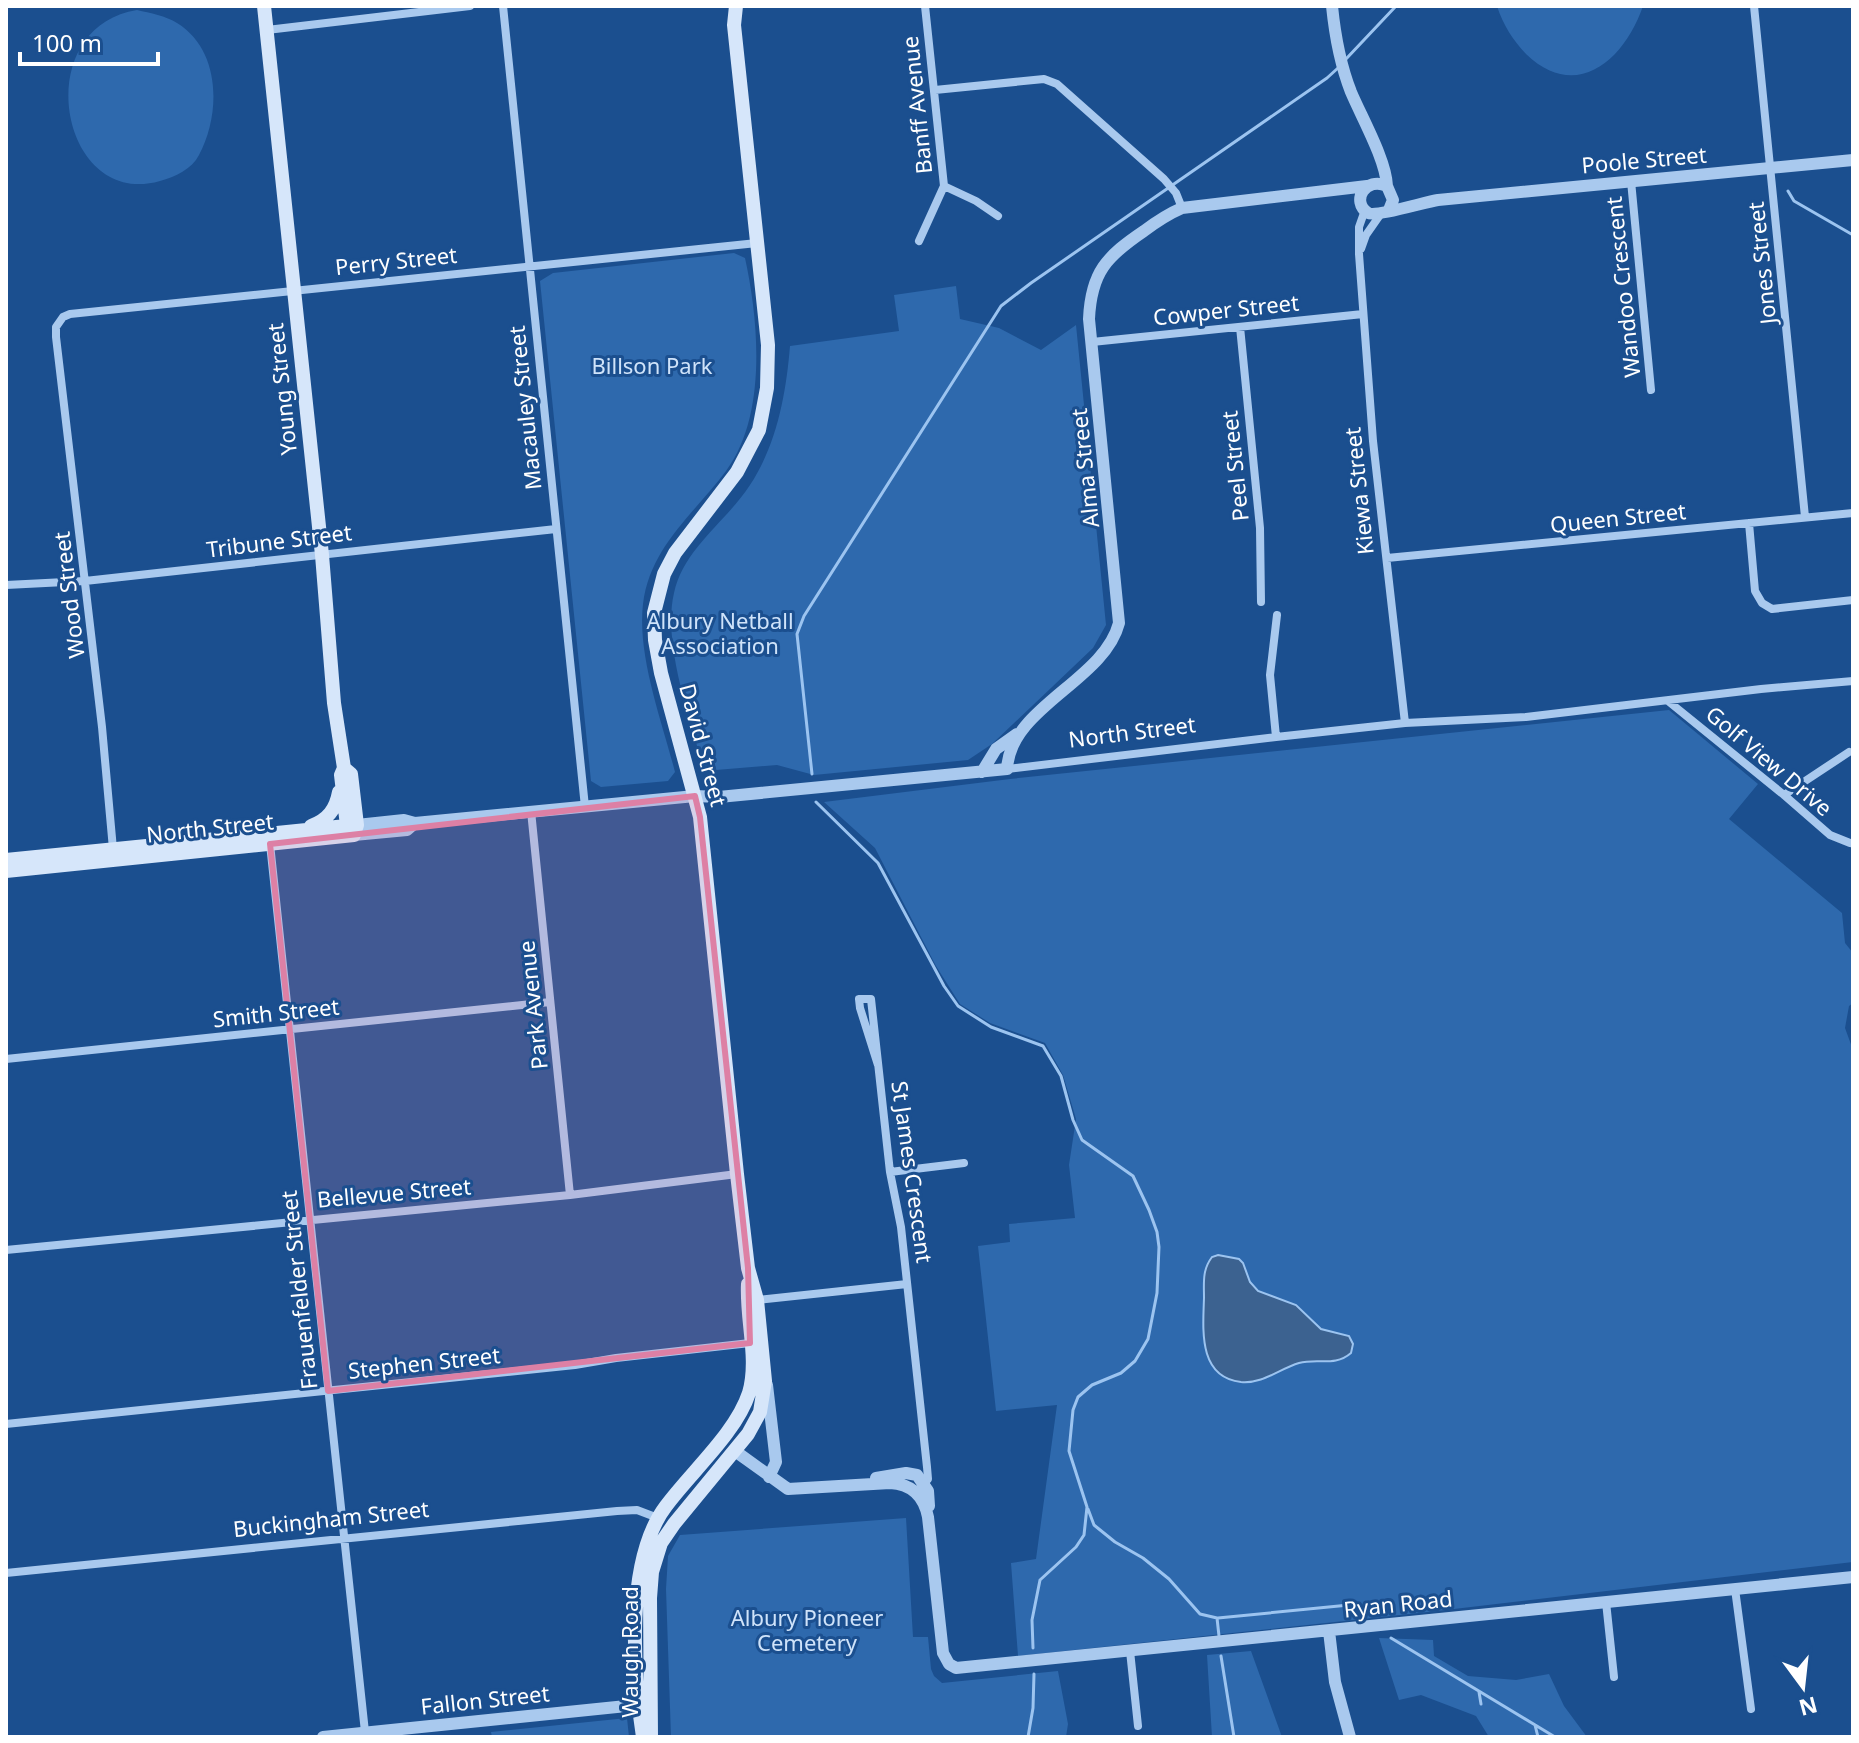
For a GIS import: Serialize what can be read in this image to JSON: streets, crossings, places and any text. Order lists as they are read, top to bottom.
{
  "streets": {
    "main road": [
      "Young Street",
      "North Street",
      "David Street",
      "Waugh Road"
    ],
    "street": [
      "Banff Avenue",
      "Poole Street",
      "Perry Street",
      "Jones Street",
      "Wandoo Crescent",
      "Cowper Street",
      "Macauley Street",
      "Peel Street",
      "Alma Street",
      "Kiewa Street",
      "Queen Street",
      "Tribune Street",
      "Wood Street",
      "Golf View Drive",
      "Park Avenue",
      "Smith Street",
      "St James Crescent",
      "Bellevue Street",
      "Frauenfelder Street",
      "Stephen Street",
      "Buckingham Street",
      "Ryan Road",
      "Fallon Street"
    ]
  },
  "crossings": [
    ["Poole Street", "Jones Street"],
    ["Poole Street", "Wandoo Crescent"],
    ["Perry Street", "Young Street"],
    ["Perry Street", "Macauley Street"],
    ["Perry Street", "Wood Street"],
    ["Perry Street", "David Street"],
    ["Jones Street", "Queen Street"],
    ["Cowper Street", "Peel Street"],
    ["Cowper Street", "Alma Street"],
    ["Cowper Street", "Kiewa Street"],
    ["Young Street", "Tribune Street"],
    ["Young Street", "North Street"],
    ["Macauley Street", "Tribune Street"],
    ["Macauley Street", "North Street"],
    ["Alma Street", "North Street"],
    ["Kiewa Street", "Queen Street"],
    ["Kiewa Street", "North Street"],
    ["Tribune Street", "Wood Street"],
    ["Wood Street", "North Street"],
    ["North Street", "David Street"],
    ["North Street", "Golf View Drive"],
    ["North Street", "Park Avenue"],
    ["North Street", "Frauenfelder Street"],
    ["David Street", "St James Crescent"],
    ["David Street", "Bellevue Street"],
    ["David Street", "Stephen Street"],
    ["David Street", "Waugh Road"],
    ["Park Avenue", "Smith Street"],
    ["Park Avenue", "Bellevue Street"],
    ["Smith Street", "Frauenfelder Street"],
    ["St James Crescent", "Ryan Road"],
    ["Bellevue Street", "Frauenfelder Street"],
    ["Frauenfelder Street", "Stephen Street"],
    ["Frauenfelder Street", "Buckingham Street"],
    ["Frauenfelder Street", "Fallon Street"],
    ["Buckingham Street", "Waugh Road"],
    ["Waugh Road", "Fallon Street"]
  ],
  "parks": ["Billson Park", "Albury Netball Association", "Albury Pioneer Cemetery"],
  "scale_bar": "100 m",
  "north": "bottom"
}
